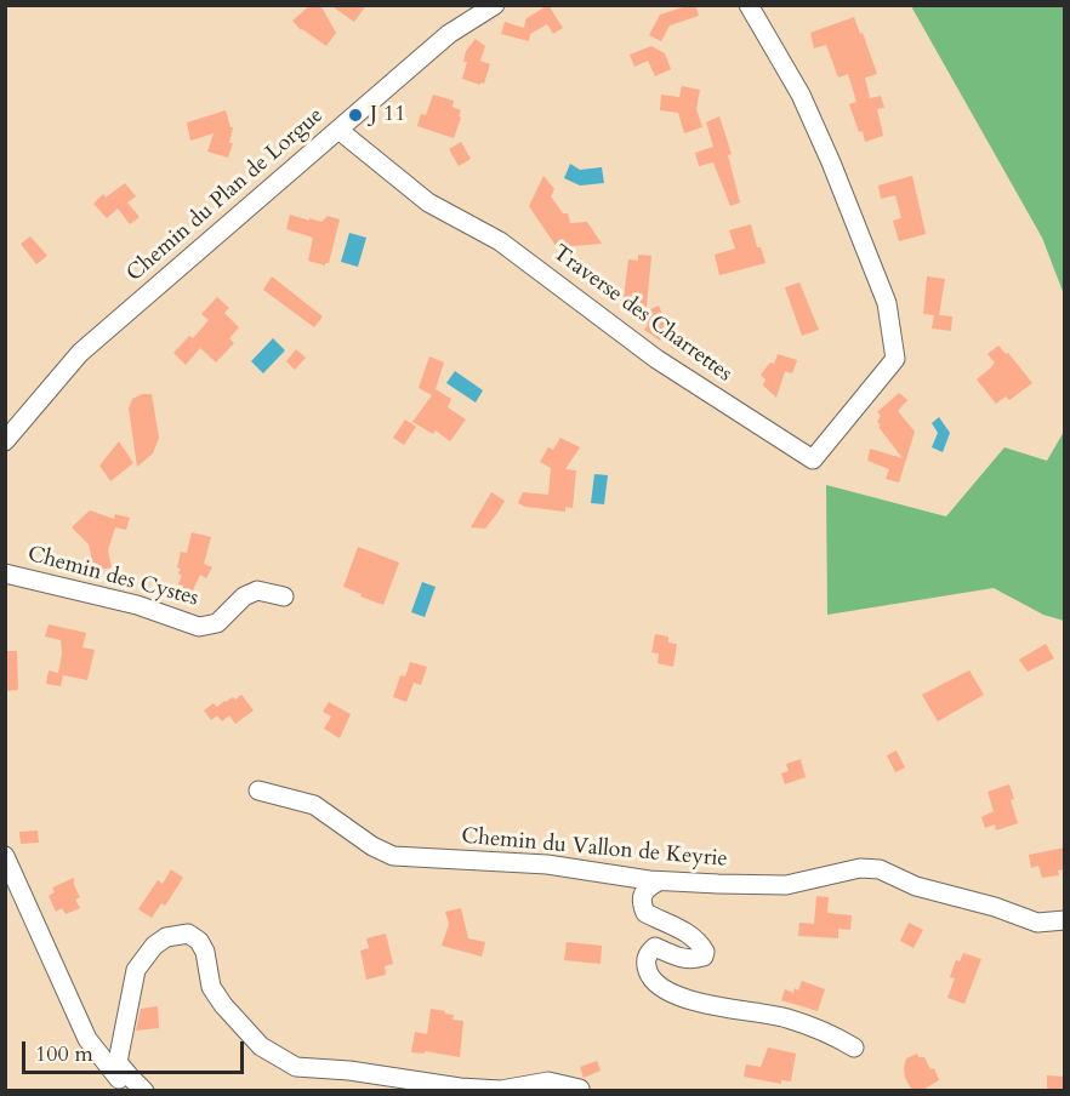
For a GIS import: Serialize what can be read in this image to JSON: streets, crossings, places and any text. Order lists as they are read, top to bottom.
{
  "streets": {
    "street": [
      "Chemin du Plan de Lorgue",
      "Traverse des Charrettes",
      "Chemin des Cystes",
      "Chemin du Vallon de Keyrie"
    ]
  },
  "crossings": [
    ["Chemin du Plan de Lorgue", "Traverse des Charrettes"]
  ],
  "places": ["J 11"],
  "scale_bar": "100 m"
}
